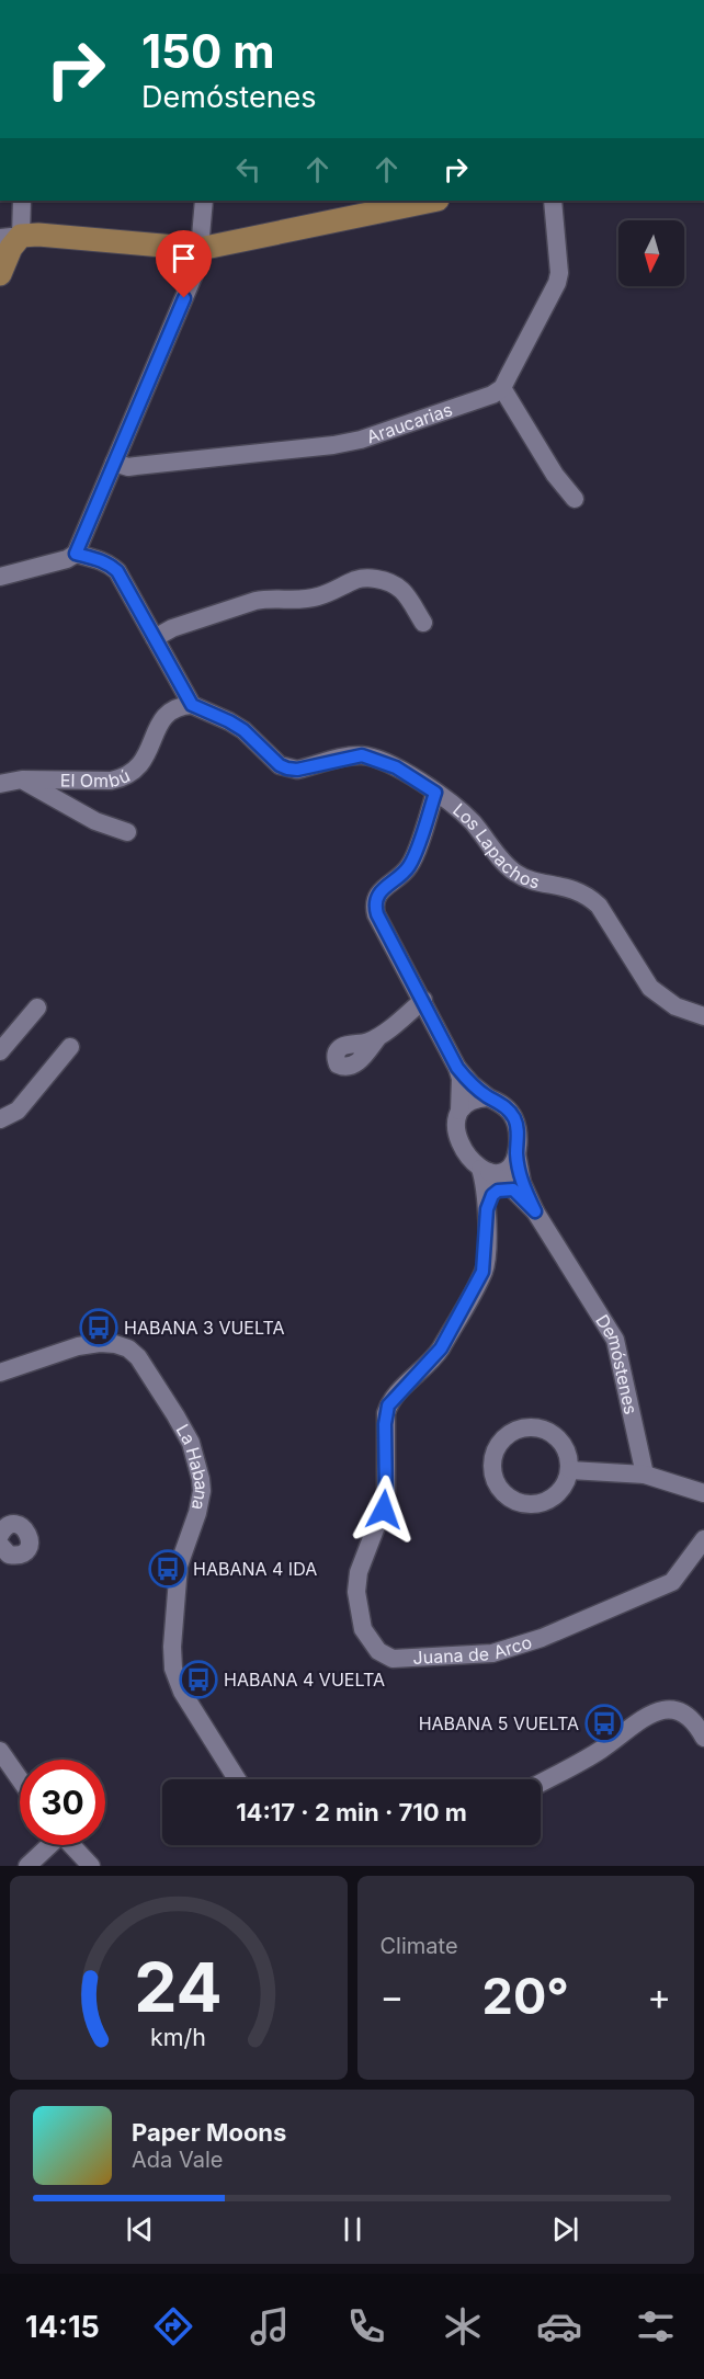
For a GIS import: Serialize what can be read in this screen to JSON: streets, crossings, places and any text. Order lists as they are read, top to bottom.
{
  "streets": {
    "street": [
      "Araucarias",
      "El Ombú",
      "Los Lapachos",
      "Demóstenes",
      "La Habana",
      "Juana de Arco"
    ]
  },
  "crossings": [
    ["El Ombú", "Los Lapachos"],
    ["Demóstenes", "Juana de Arco"]
  ],
  "places": {
    "bus stop": [
      "HABANA 3 VUELTA",
      "HABANA 4 IDA",
      "HABANA 4 VUELTA",
      "HABANA 5 VUELTA"
    ]
  },
  "north": "bottom",
  "page": {
    "turn": ["150 m", "Demóstenes"],
    "limit": "30",
    "trip": "14:17 · 2 min · 710 m",
    "tile": "Climate",
    "heat": ["−", "20°", "+"],
    "song": ["Paper Moons", "Ada Vale"],
    "tabs": "14:15",
    "gauge": ["24", "km/h"]
  }
}
